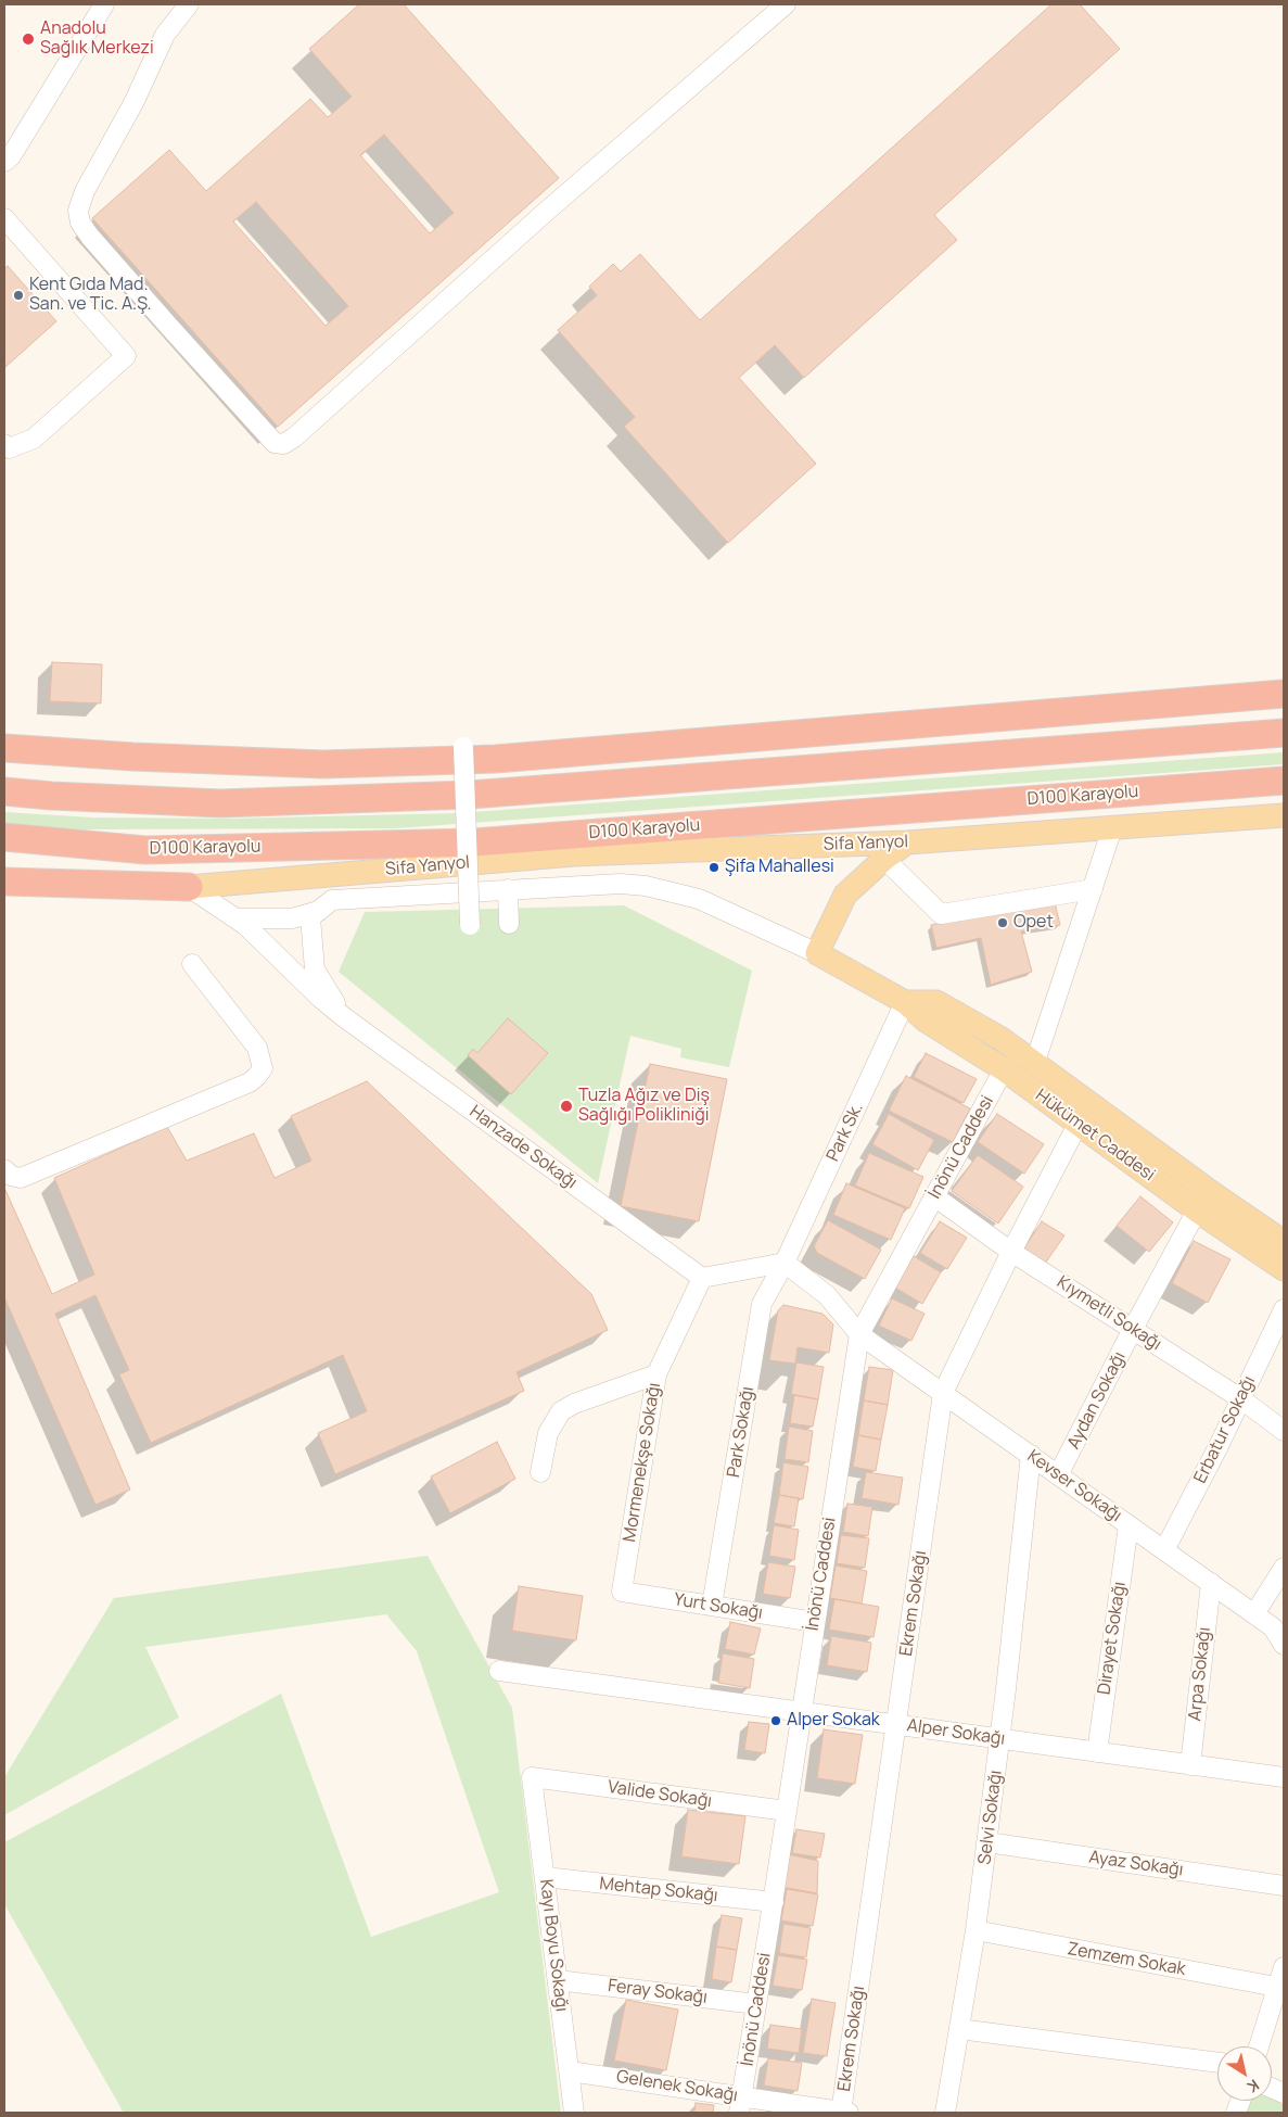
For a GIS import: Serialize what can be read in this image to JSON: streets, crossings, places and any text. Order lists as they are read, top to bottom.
{
  "streets": {
    "highway": ["D100 Karayolu"],
    "main road": ["Sifa Yanyol", "Hükümet Caddesi"],
    "street": [
      "Park Sk.",
      "Hanzade Sokağı",
      "İnönü Caddesi",
      "Kıymetli Sokağı",
      "Aydan Sokağı",
      "Erbatur Sokağı",
      "Park Sokağı",
      "Mormenekşe Sokağı",
      "Kevser Sokağı",
      "Ekrem Sokağı",
      "Yurt Sokağı",
      "Dirayet Sokağı",
      "Arpa Sokağı",
      "Alper Sokağı",
      "Valide Sokağı",
      "Selvi Sokağı",
      "Ayaz Sokağı",
      "Mehtap Sokağı",
      "Kayı Boyu Sokağı",
      "Zemzem Sokak",
      "Feray Sokağı",
      "Gelenek Sokağı"
    ]
  },
  "crossings": [
    ["Sifa Yanyol", "Hanzade Sokağı"],
    ["Park Sk.", "Hükümet Caddesi"],
    ["Park Sk.", "Park Sokağı"],
    ["Park Sk.", "Kevser Sokağı"],
    ["Hükümet Caddesi", "İnönü Caddesi"],
    ["Hükümet Caddesi", "Aydan Sokağı"],
    ["Hükümet Caddesi", "Ekrem Sokağı"],
    ["Hanzade Sokağı", "Mormenekşe Sokağı"],
    ["İnönü Caddesi", "Kıymetli Sokağı"],
    ["İnönü Caddesi", "Kevser Sokağı"],
    ["İnönü Caddesi", "Yurt Sokağı"],
    ["İnönü Caddesi", "Alper Sokağı"],
    ["İnönü Caddesi", "Valide Sokağı"],
    ["İnönü Caddesi", "Mehtap Sokağı"],
    ["İnönü Caddesi", "Feray Sokağı"],
    ["İnönü Caddesi", "Gelenek Sokağı"],
    ["Kıymetli Sokağı", "Aydan Sokağı"],
    ["Kıymetli Sokağı", "Erbatur Sokağı"],
    ["Kıymetli Sokağı", "Ekrem Sokağı"],
    ["Aydan Sokağı", "Kevser Sokağı"],
    ["Erbatur Sokağı", "Kevser Sokağı"],
    ["Park Sokağı", "Kevser Sokağı"],
    ["Park Sokağı", "Yurt Sokağı"],
    ["Mormenekşe Sokağı", "Yurt Sokağı"],
    ["Kevser Sokağı", "Ekrem Sokağı"],
    ["Kevser Sokağı", "Dirayet Sokağı"],
    ["Kevser Sokağı", "Arpa Sokağı"],
    ["Kevser Sokağı", "Selvi Sokağı"],
    ["Ekrem Sokağı", "Alper Sokağı"],
    ["Ekrem Sokağı", "Gelenek Sokağı"],
    ["Dirayet Sokağı", "Alper Sokağı"],
    ["Arpa Sokağı", "Alper Sokağı"],
    ["Alper Sokağı", "Selvi Sokağı"],
    ["Valide Sokağı", "Kayı Boyu Sokağı"],
    ["Selvi Sokağı", "Ayaz Sokağı"],
    ["Selvi Sokağı", "Zemzem Sokak"],
    ["Mehtap Sokağı", "Kayı Boyu Sokağı"],
    ["Kayı Boyu Sokağı", "Feray Sokağı"],
    ["Kayı Boyu Sokağı", "Gelenek Sokağı"]
  ],
  "places": [
    "Anadolu Sağlık Merkezi",
    "Kent Gıda Mad. San. ve Tic. A.Ş.",
    "Şifa Mahallesi",
    "Opet",
    "Tuzla Ağız ve Diş Sağlığı Polikliniği",
    "Alper Sokak"
  ],
  "north": "bottom right"
}
